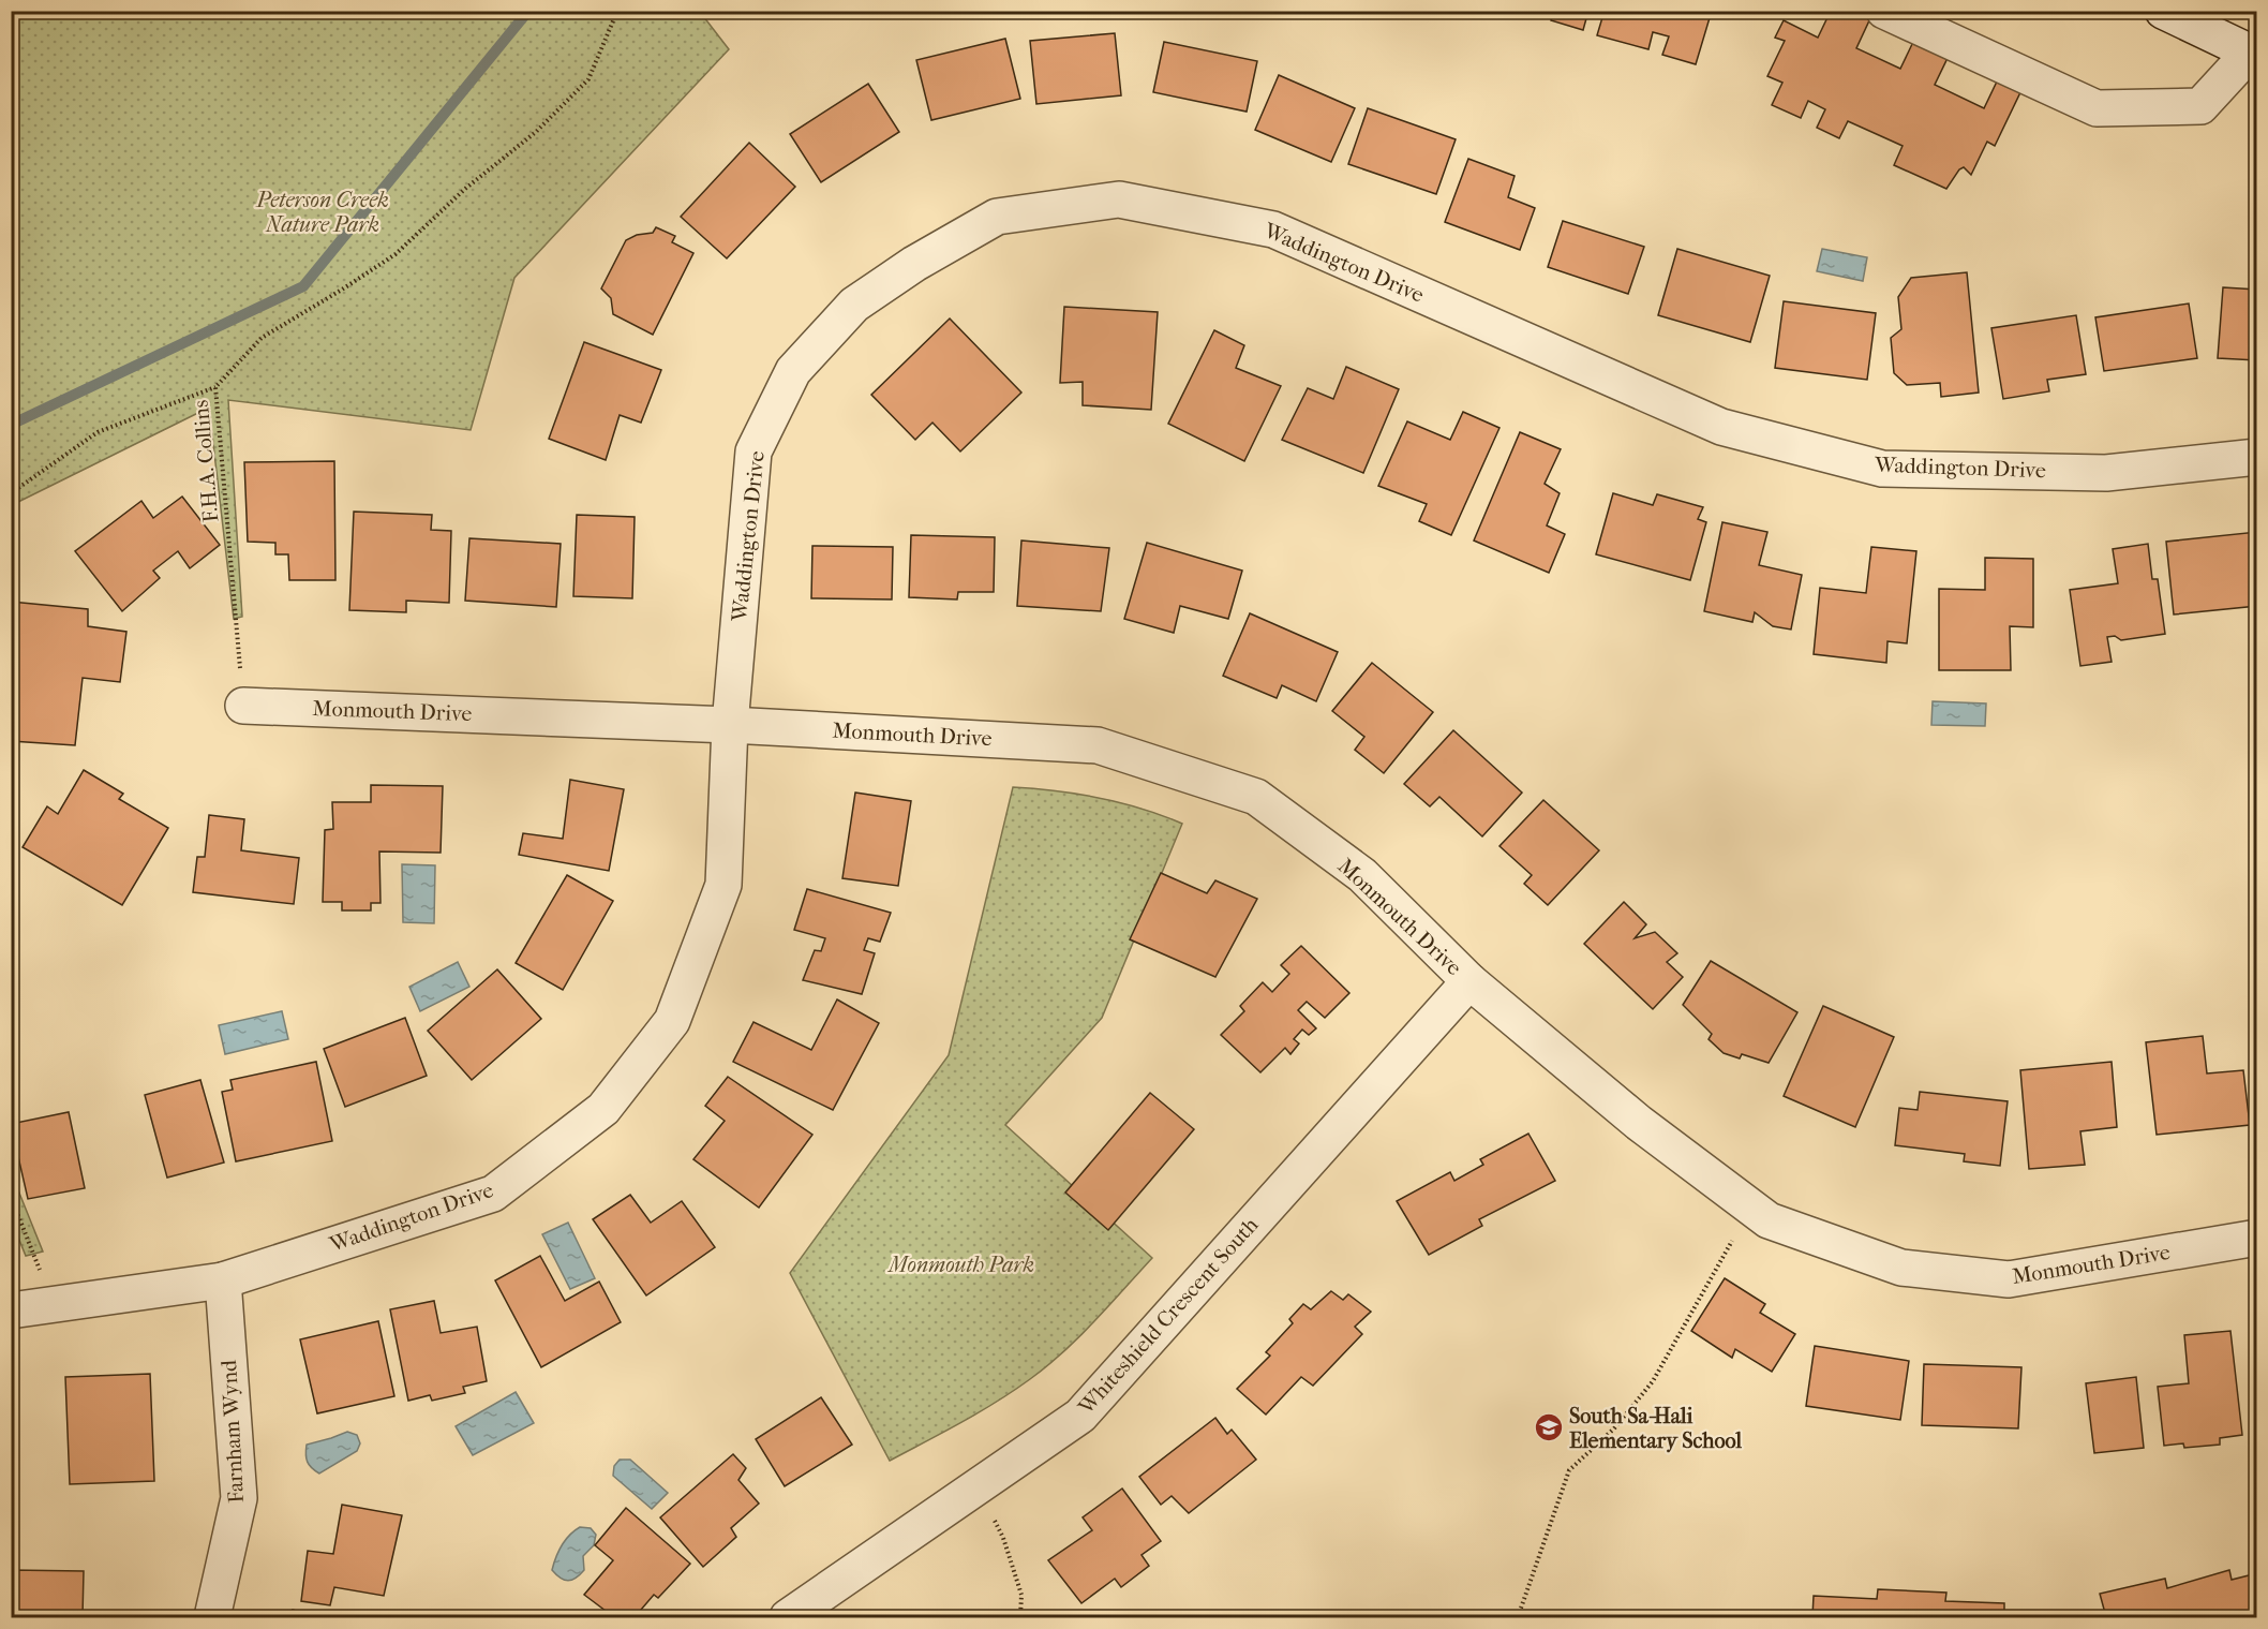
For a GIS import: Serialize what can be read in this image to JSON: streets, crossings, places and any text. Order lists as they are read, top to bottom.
{
  "streets": {
    "street": [
      "Waddington Drive",
      "Monmouth Drive",
      "Whiteshield Crescent South",
      "Farnham Wynd"
    ],
    "path": ["F.H.A. Collins"]
  },
  "crossings": [
    ["Waddington Drive", "Monmouth Drive"],
    ["Waddington Drive", "Farnham Wynd"],
    ["F.H.A. Collins", "Monmouth Drive"],
    ["Monmouth Drive", "Whiteshield Crescent South"]
  ],
  "parks": ["Peterson Creek Nature Park", "Monmouth Park"],
  "places": {
    "school or university": ["South Sa-Hali Elementary School"]
  }
}
